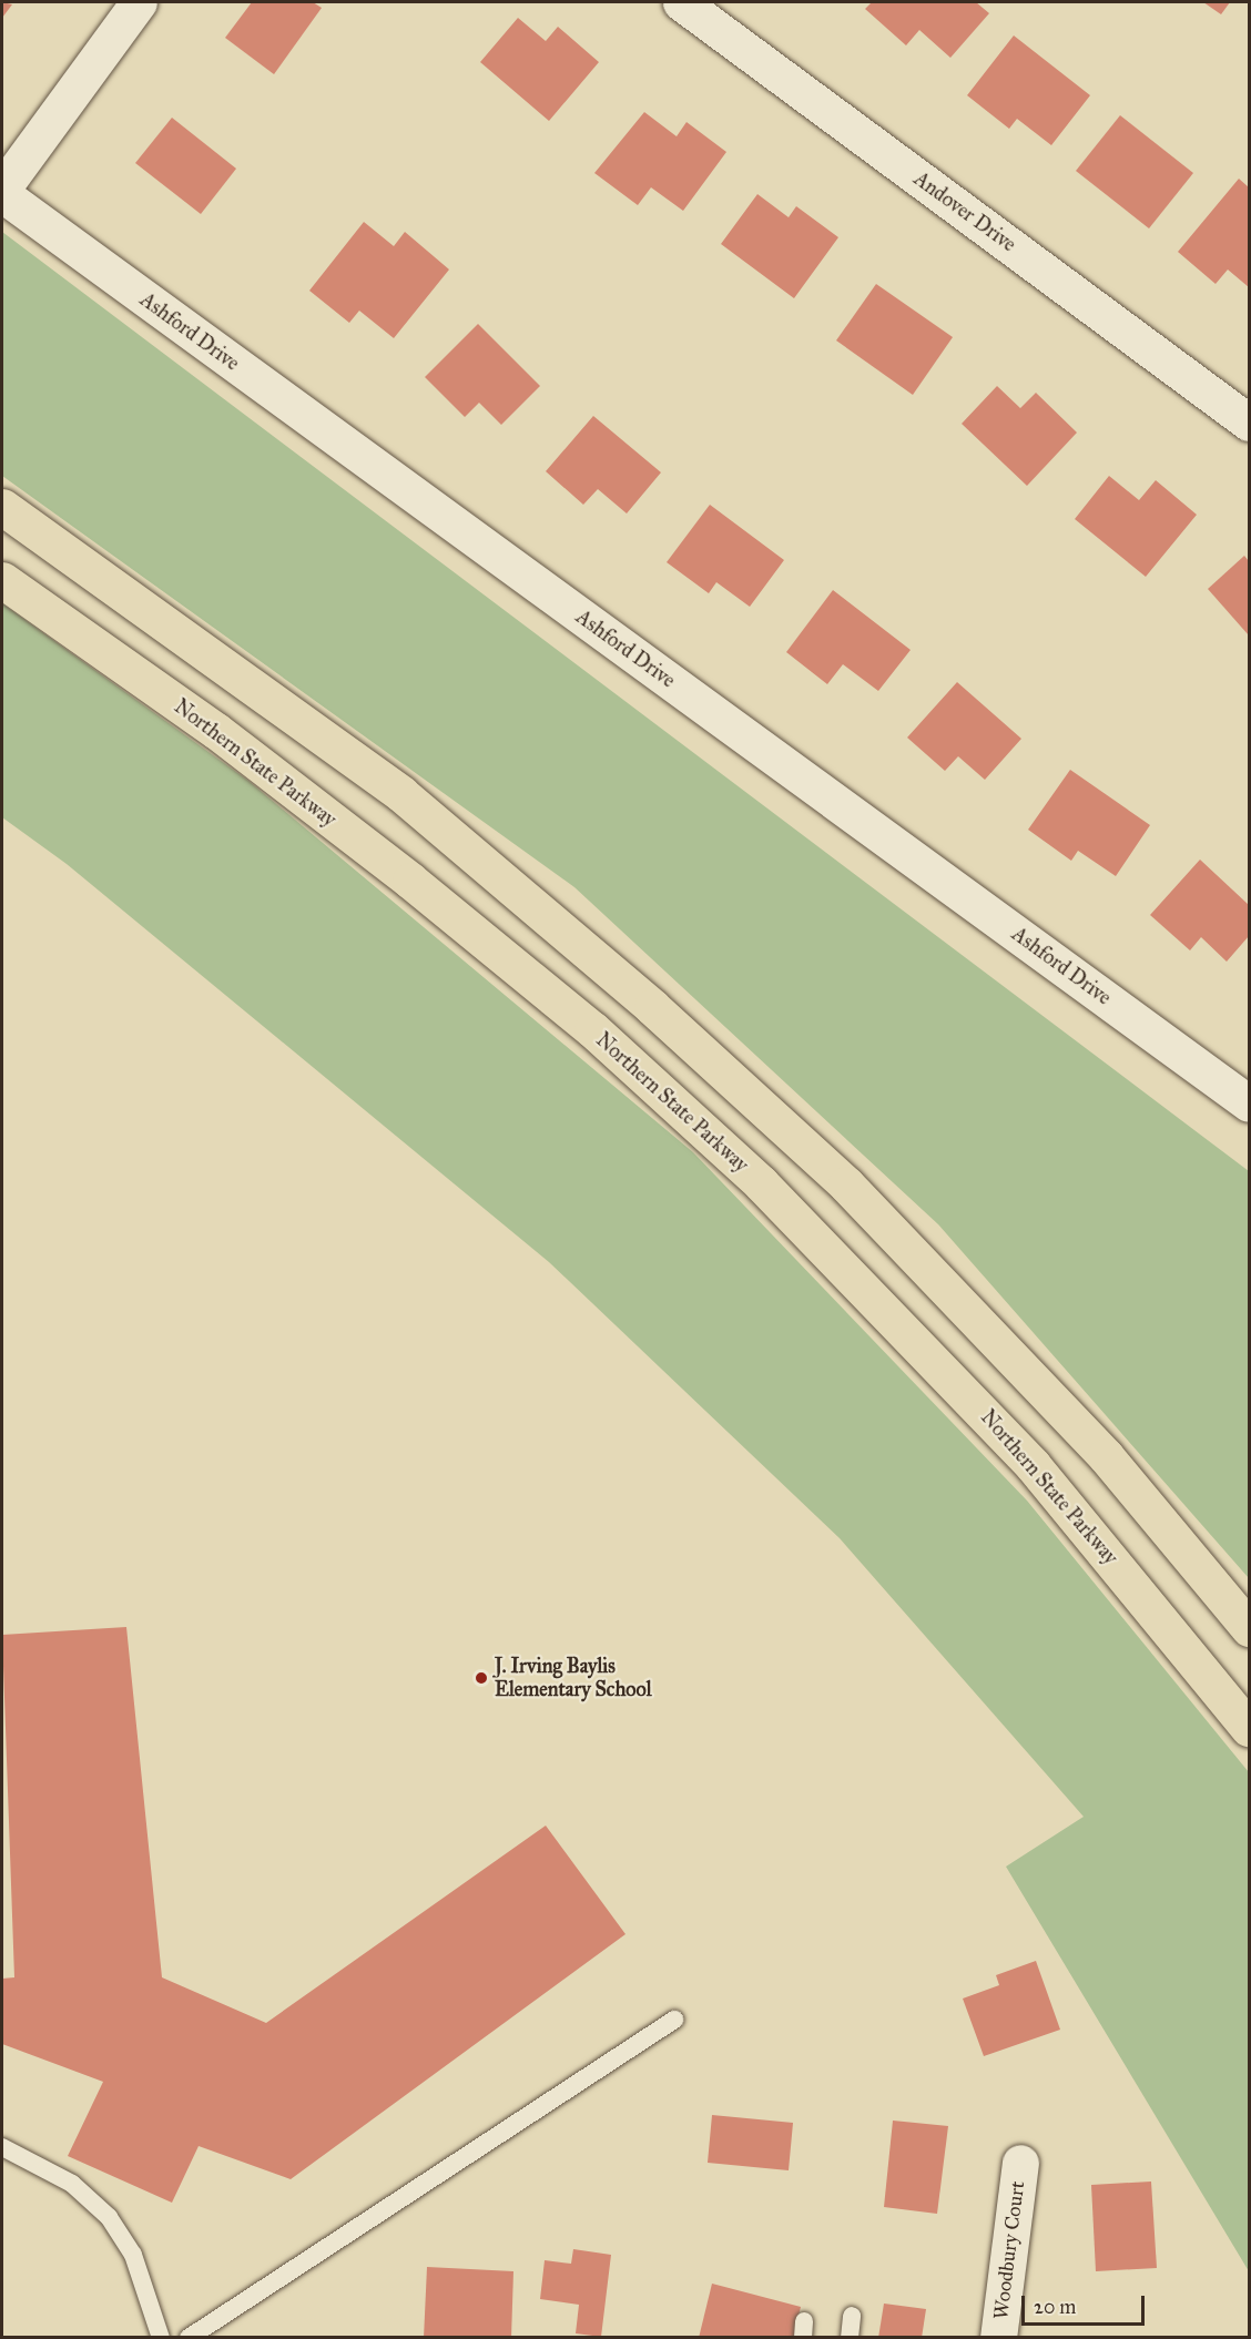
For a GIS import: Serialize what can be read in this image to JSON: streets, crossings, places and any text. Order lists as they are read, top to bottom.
{
  "streets": {
    "highway": ["Northern State Parkway"],
    "street": ["Andover Drive", "Ashford Drive", "Woodbury Court"]
  },
  "places": ["J. Irving Baylis Elementary School"],
  "scale_bar": "20 m"
}
